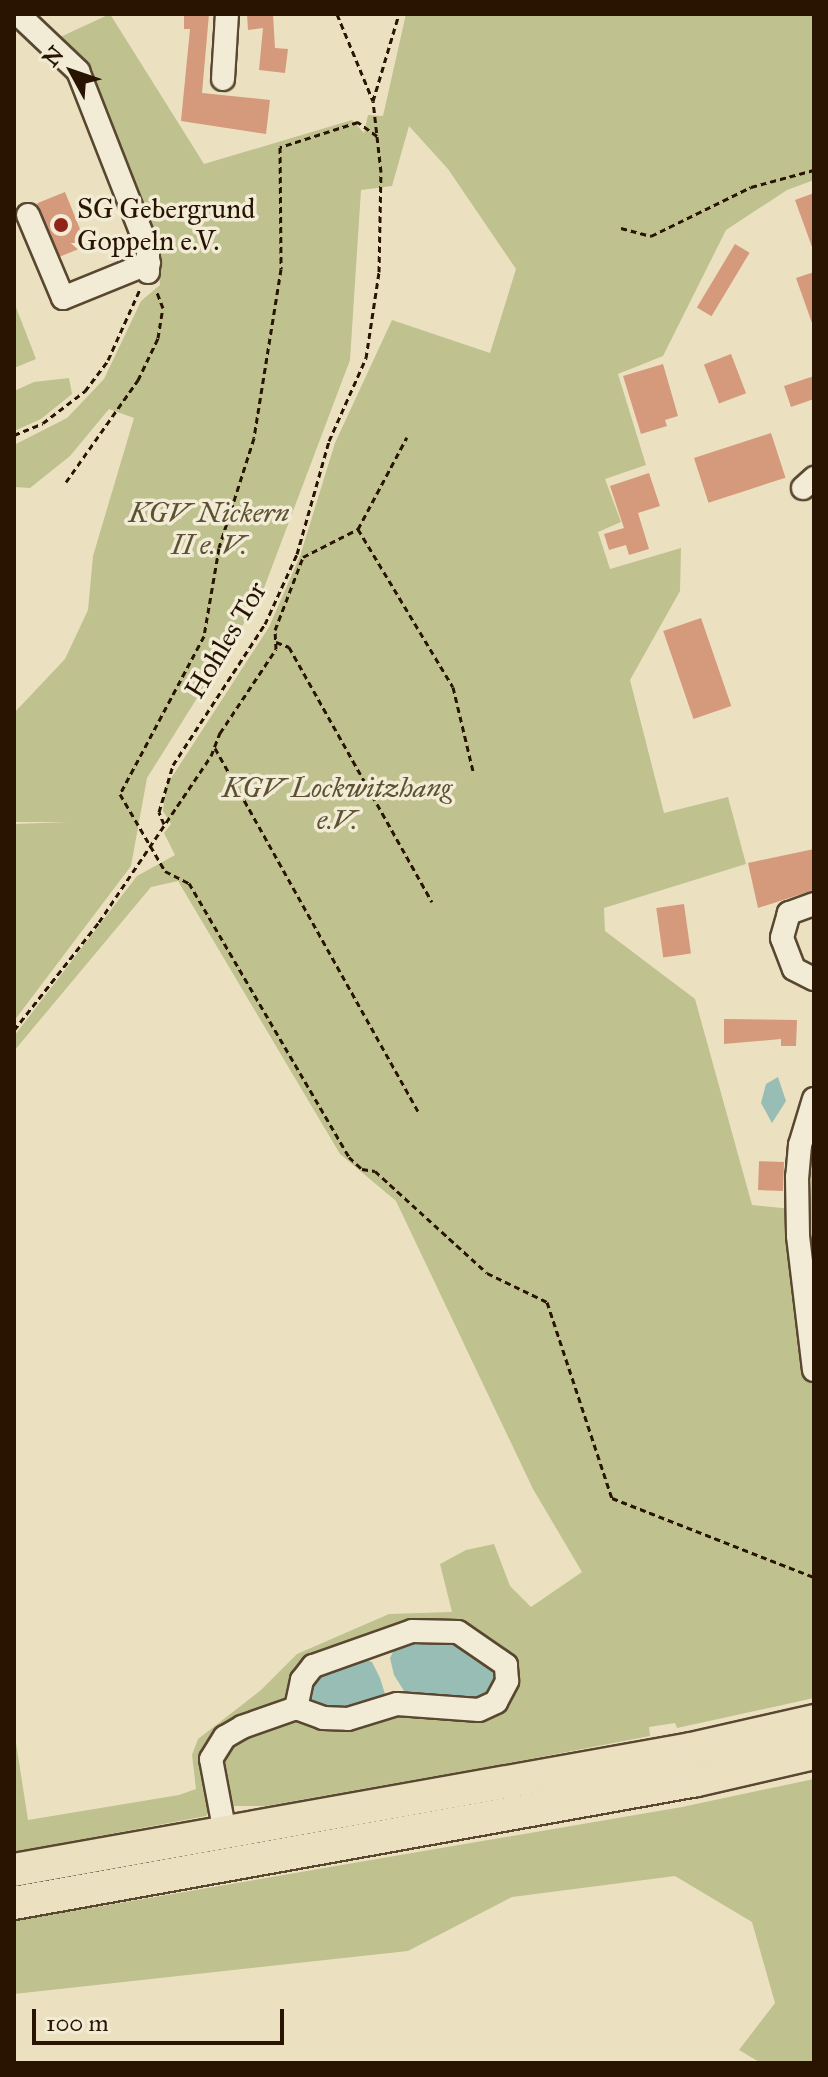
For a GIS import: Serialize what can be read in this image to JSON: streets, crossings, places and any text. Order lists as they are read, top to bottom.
{
  "streets": {
    "path": ["Hohles Tor"]
  },
  "parks": ["KGV Nickern II e. V.", "KGV Lockwitzhang e.V."],
  "places": ["SG Gebergrund Goppeln e.V."],
  "scale_bar": "100 m",
  "north": "top left"
}
